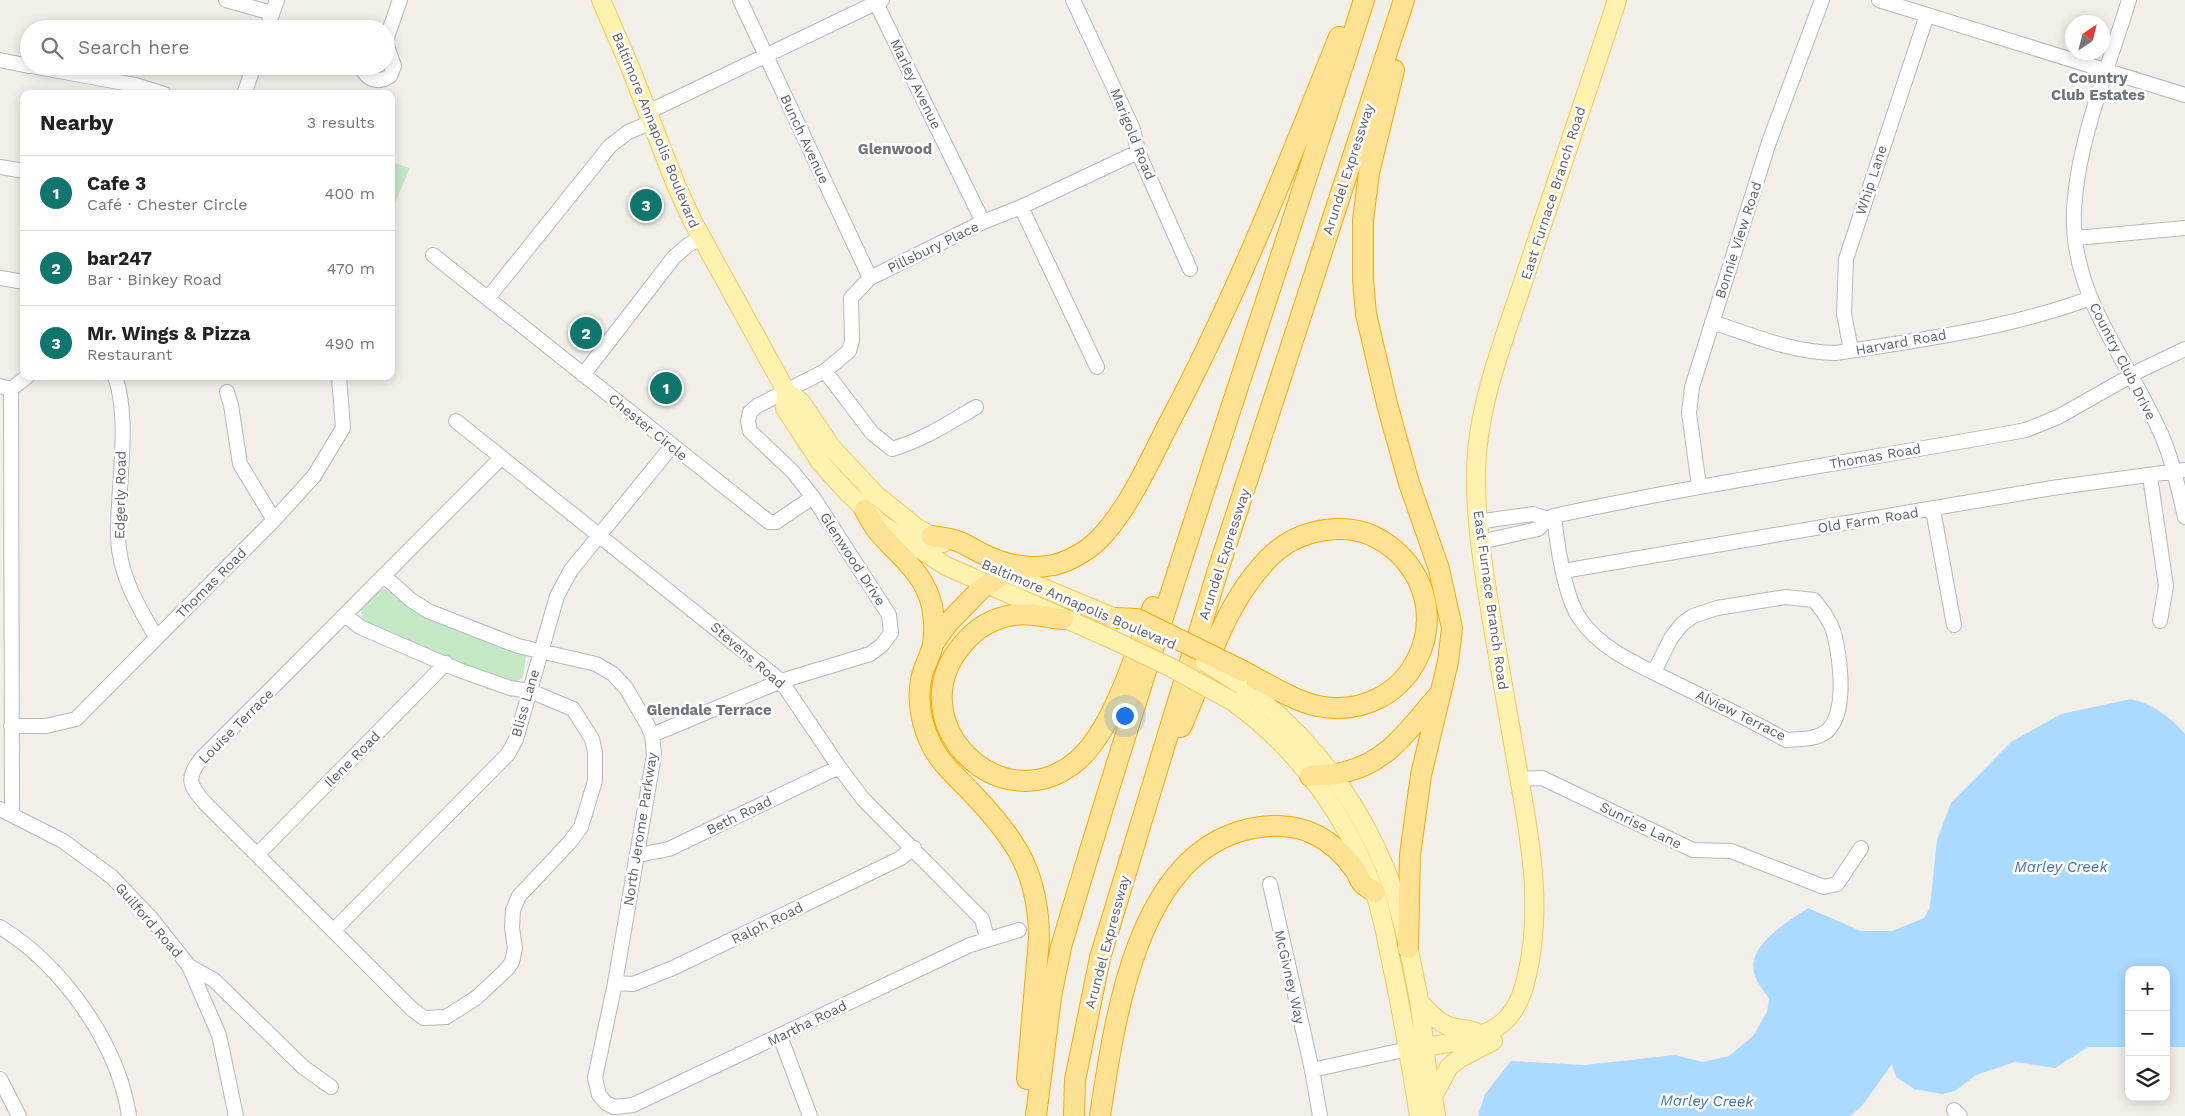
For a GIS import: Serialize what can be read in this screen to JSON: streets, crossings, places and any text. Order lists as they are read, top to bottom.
{
  "streets": {
    "highway": ["Arundel Expressway"],
    "main road": ["Baltimore Annapolis Boulevard", "East Furnace Branch Road"],
    "street": [
      "Marley Avenue",
      "Marigold Road",
      "Bunch Avenue",
      "Whip Lane",
      "Bonnie View Road",
      "Pillsbury Place",
      "Harvard Road",
      "Country Club Drive",
      "Chester Circle",
      "Thomas Road",
      "Edgerly Road",
      "Old Farm Road",
      "Glenwood Drive",
      "Stevens Road",
      "Bliss Lane",
      "Alview Terrace",
      "Louise Terrace",
      "Ilene Road",
      "Beth Road",
      "Sunrise Lane",
      "North Jerome Parkway",
      "Guilford Road",
      "Ralph Road",
      "McGivney Way",
      "Martha Road"
    ]
  },
  "crossings": [
    ["Marley Avenue", "Pillsbury Place"],
    ["Baltimore Annapolis Boulevard", "East Furnace Branch Road"],
    ["Baltimore Annapolis Boulevard", "Pillsbury Place"],
    ["Baltimore Annapolis Boulevard", "Glenwood Drive"],
    ["Marigold Road", "Pillsbury Place"],
    ["Bunch Avenue", "Pillsbury Place"],
    ["Whip Lane", "Harvard Road"],
    ["East Furnace Branch Road", "Thomas Road"],
    ["East Furnace Branch Road", "Sunrise Lane"],
    ["Bonnie View Road", "Harvard Road"],
    ["Bonnie View Road", "Thomas Road"],
    ["Pillsbury Place", "Glenwood Drive"],
    ["Harvard Road", "Country Club Drive"],
    ["Country Club Drive", "Thomas Road"],
    ["Country Club Drive", "Old Farm Road"],
    ["Chester Circle", "Glenwood Drive"],
    ["Chester Circle", "Bliss Lane"],
    ["Thomas Road", "Edgerly Road"],
    ["Thomas Road", "Alview Terrace"],
    ["Old Farm Road", "Alview Terrace"],
    ["Glenwood Drive", "Stevens Road"],
    ["Glenwood Drive", "North Jerome Parkway"],
    ["Stevens Road", "Bliss Lane"],
    ["Stevens Road", "Louise Terrace"],
    ["Stevens Road", "Beth Road"],
    ["Stevens Road", "Ralph Road"],
    ["Stevens Road", "Martha Road"],
    ["Bliss Lane", "Louise Terrace"],
    ["Bliss Lane", "North Jerome Parkway"],
    ["Louise Terrace", "Ilene Road"],
    ["Louise Terrace", "North Jerome Parkway"],
    ["Beth Road", "North Jerome Parkway"],
    ["North Jerome Parkway", "Ralph Road"],
    ["North Jerome Parkway", "Martha Road"]
  ],
  "districts": ["Country Club Estates", "Glenwood", "Glendale Terrace"],
  "water": ["Marley Creek"],
  "north": "top right",
  "page": {
    "search": "Search here",
    "heading": ["Nearby", "3 results"],
    "list": [
      {
        "mark": "1",
        "name": "Cafe 3",
        "note": "Café · Chester Circle",
        "value": "400 m"
      },
      {
        "mark": "2",
        "name": "bar247",
        "note": "Bar · Binkey Road",
        "value": "470 m"
      },
      {
        "mark": "3",
        "name": "Mr. Wings & Pizza",
        "note": "Restaurant",
        "value": "490 m"
      }
    ],
    "pins": ["3", "2", "1"],
    "map_buttons": ["+", "−"]
  }
}
